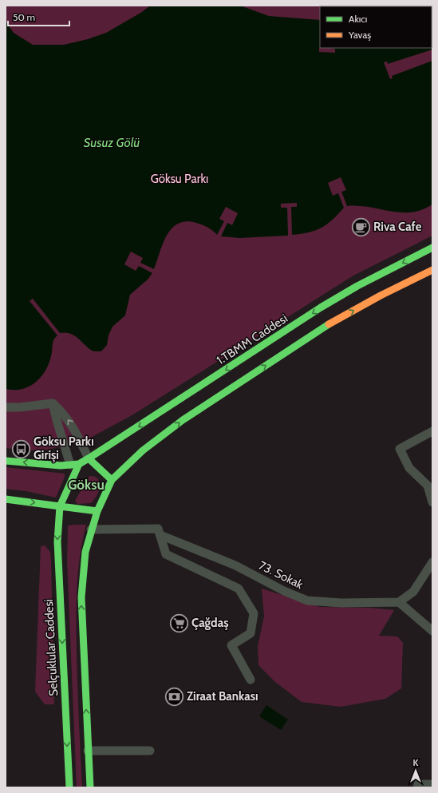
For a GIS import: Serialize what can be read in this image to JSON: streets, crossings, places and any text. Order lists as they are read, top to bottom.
{
  "streets": {
    "main road": ["1.TBMM Caddesi", "Selçuklular Caddesi"],
    "street": ["73. Sokak"]
  },
  "districts": ["Göksu"],
  "water": ["Susuz Gölü"],
  "parks": ["Göksu Parkı"],
  "places": {
    "cafe": ["Riva Cafe"],
    "bus stop": ["Göksu Parkı Girişi"],
    "supermarket": ["Çağdaş"],
    "bank": ["Ziraat Bankası"]
  },
  "legend": ["Akıcı", "Yavaş"],
  "scale_bar": "50 m",
  "north": "top"
}
